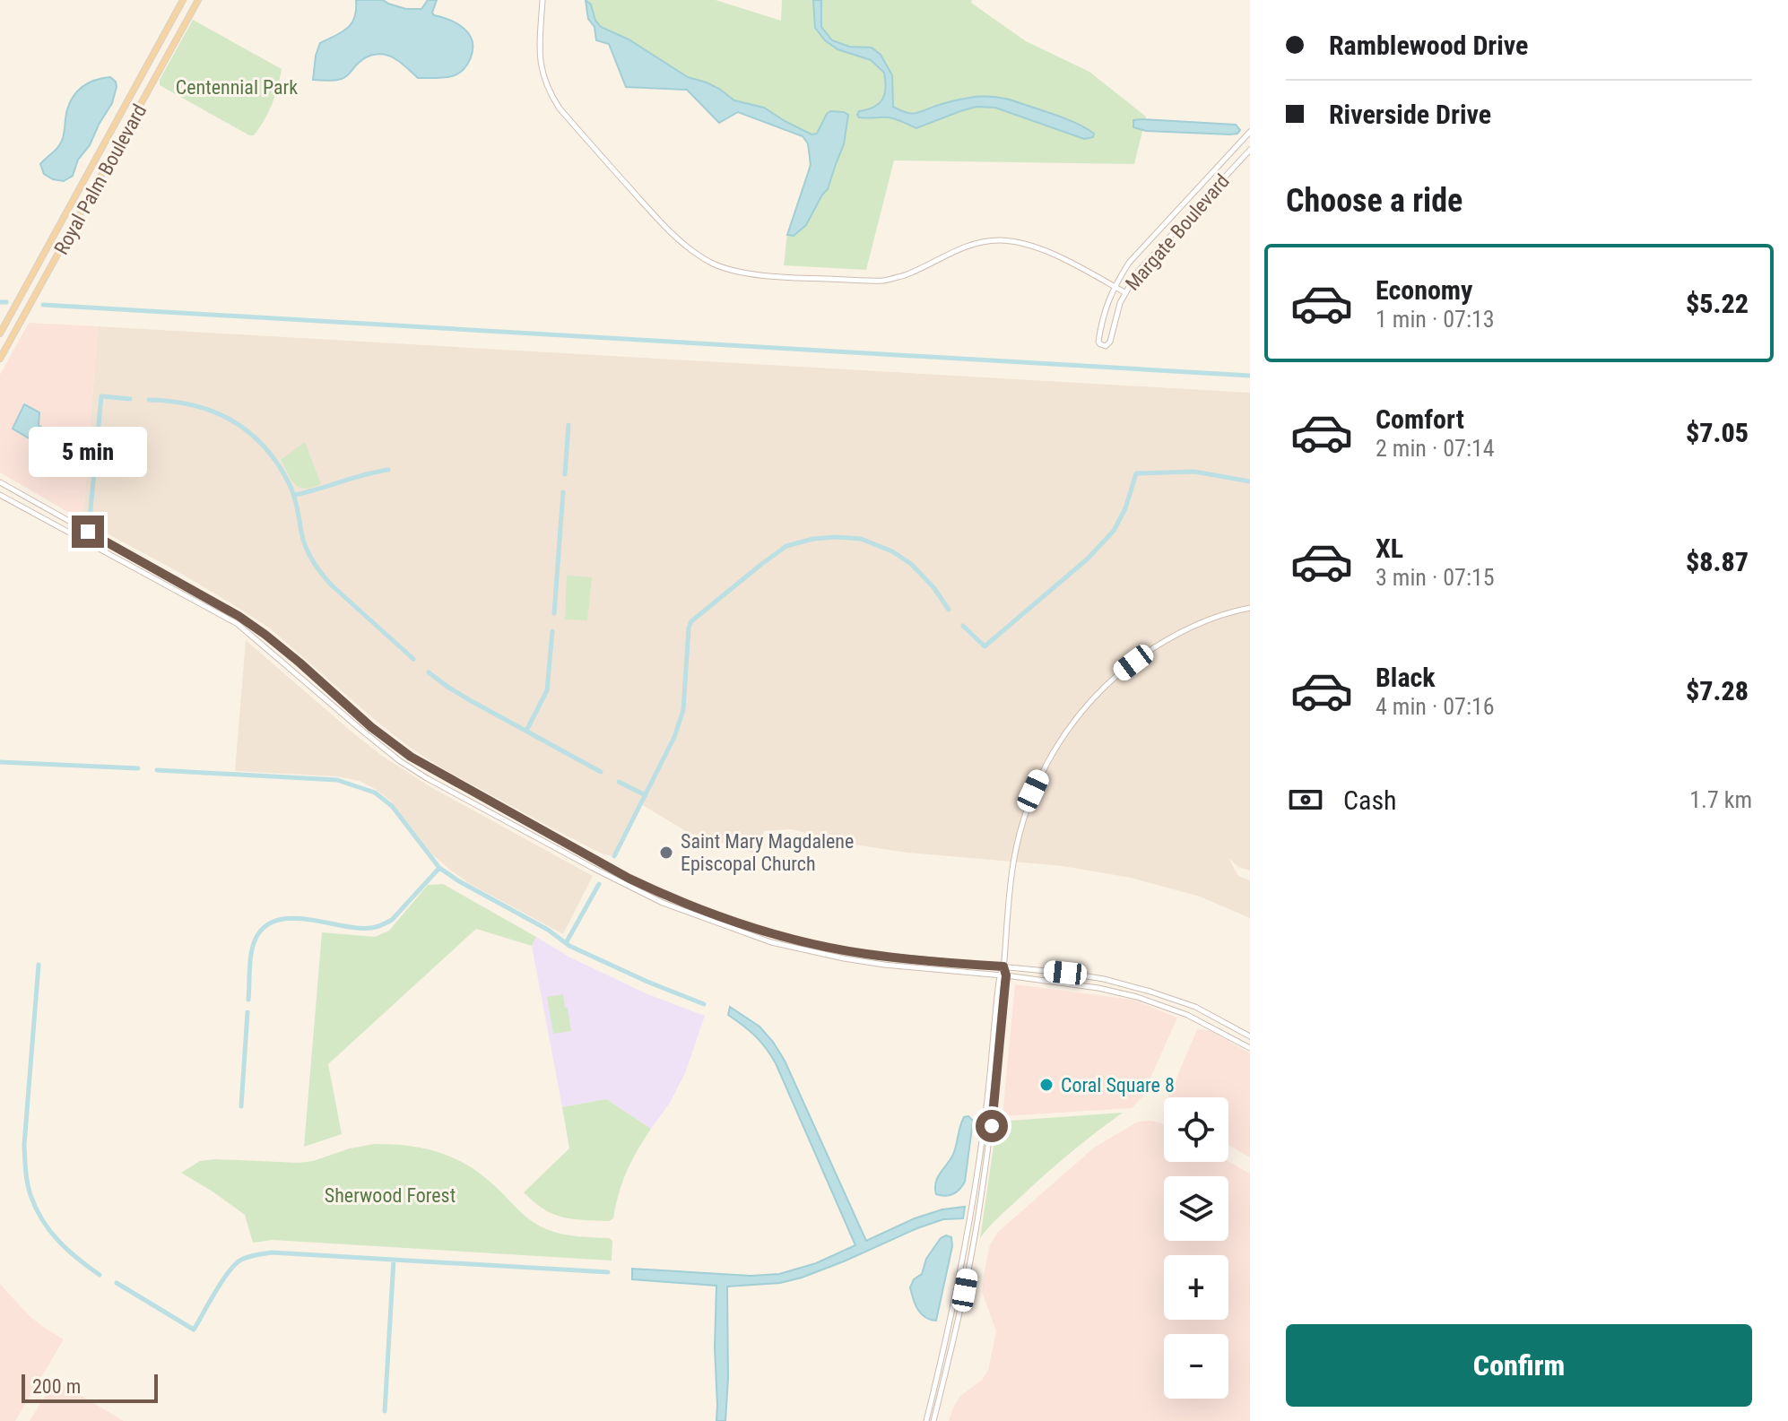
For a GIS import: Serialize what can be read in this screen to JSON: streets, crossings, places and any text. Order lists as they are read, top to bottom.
{
  "streets": {
    "main road": ["Royal Palm Boulevard"],
    "street": ["Margate Boulevard"]
  },
  "parks": ["Centennial Park", "Sherwood Forest"],
  "places": ["Saint Mary Magdalene Episcopal Church", "Coral Square 8"],
  "scale_bar": "200 m",
  "page": {
    "banner": ["Ramblewood Drive", "Riverside Drive"],
    "heading": "Choose a ride",
    "list": [
      {
        "name": "Economy",
        "note": "1 min · 07:13",
        "value": "$5.22"
      },
      {
        "name": "Comfort",
        "note": "2 min · 07:14",
        "value": "$7.05"
      },
      {
        "name": "XL",
        "note": "3 min · 07:15",
        "value": "$8.87"
      },
      {
        "name": "Black",
        "note": "4 min · 07:16",
        "value": "$7.28"
      }
    ],
    "bubble": "5 min",
    "pay": ["Cash", "1.7 km"],
    "map_buttons": ["+", "−"],
    "buttons": "Confirm",
    "scale": "200 m"
  }
}
